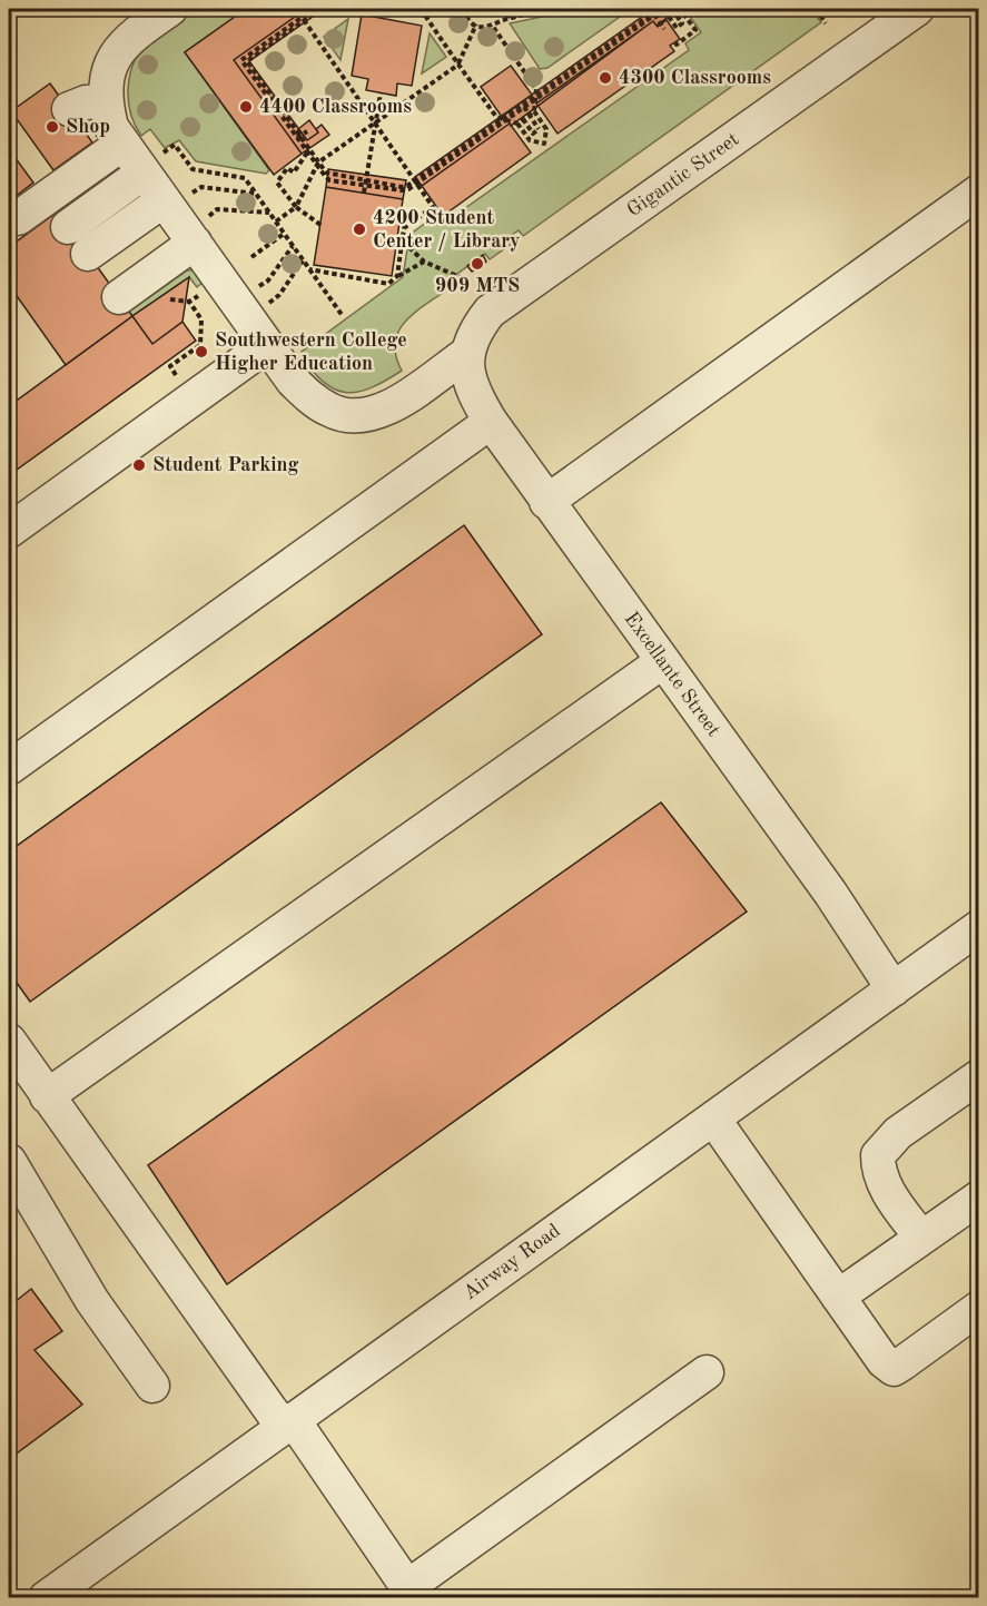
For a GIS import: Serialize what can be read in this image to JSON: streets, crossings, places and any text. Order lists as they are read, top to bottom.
{
  "streets": {
    "street": ["Gigantic Street", "Excellante Street", "Airway Road"]
  },
  "crossings": [
    ["Gigantic Street", "Excellante Street"],
    ["Excellante Street", "Airway Road"]
  ],
  "places": [
    "4300 Classrooms",
    "4400 Classrooms",
    "Shop",
    "4200 Student Center / Library",
    "909 MTS",
    "Southwestern College Higher Education",
    "Student Parking"
  ]
}
